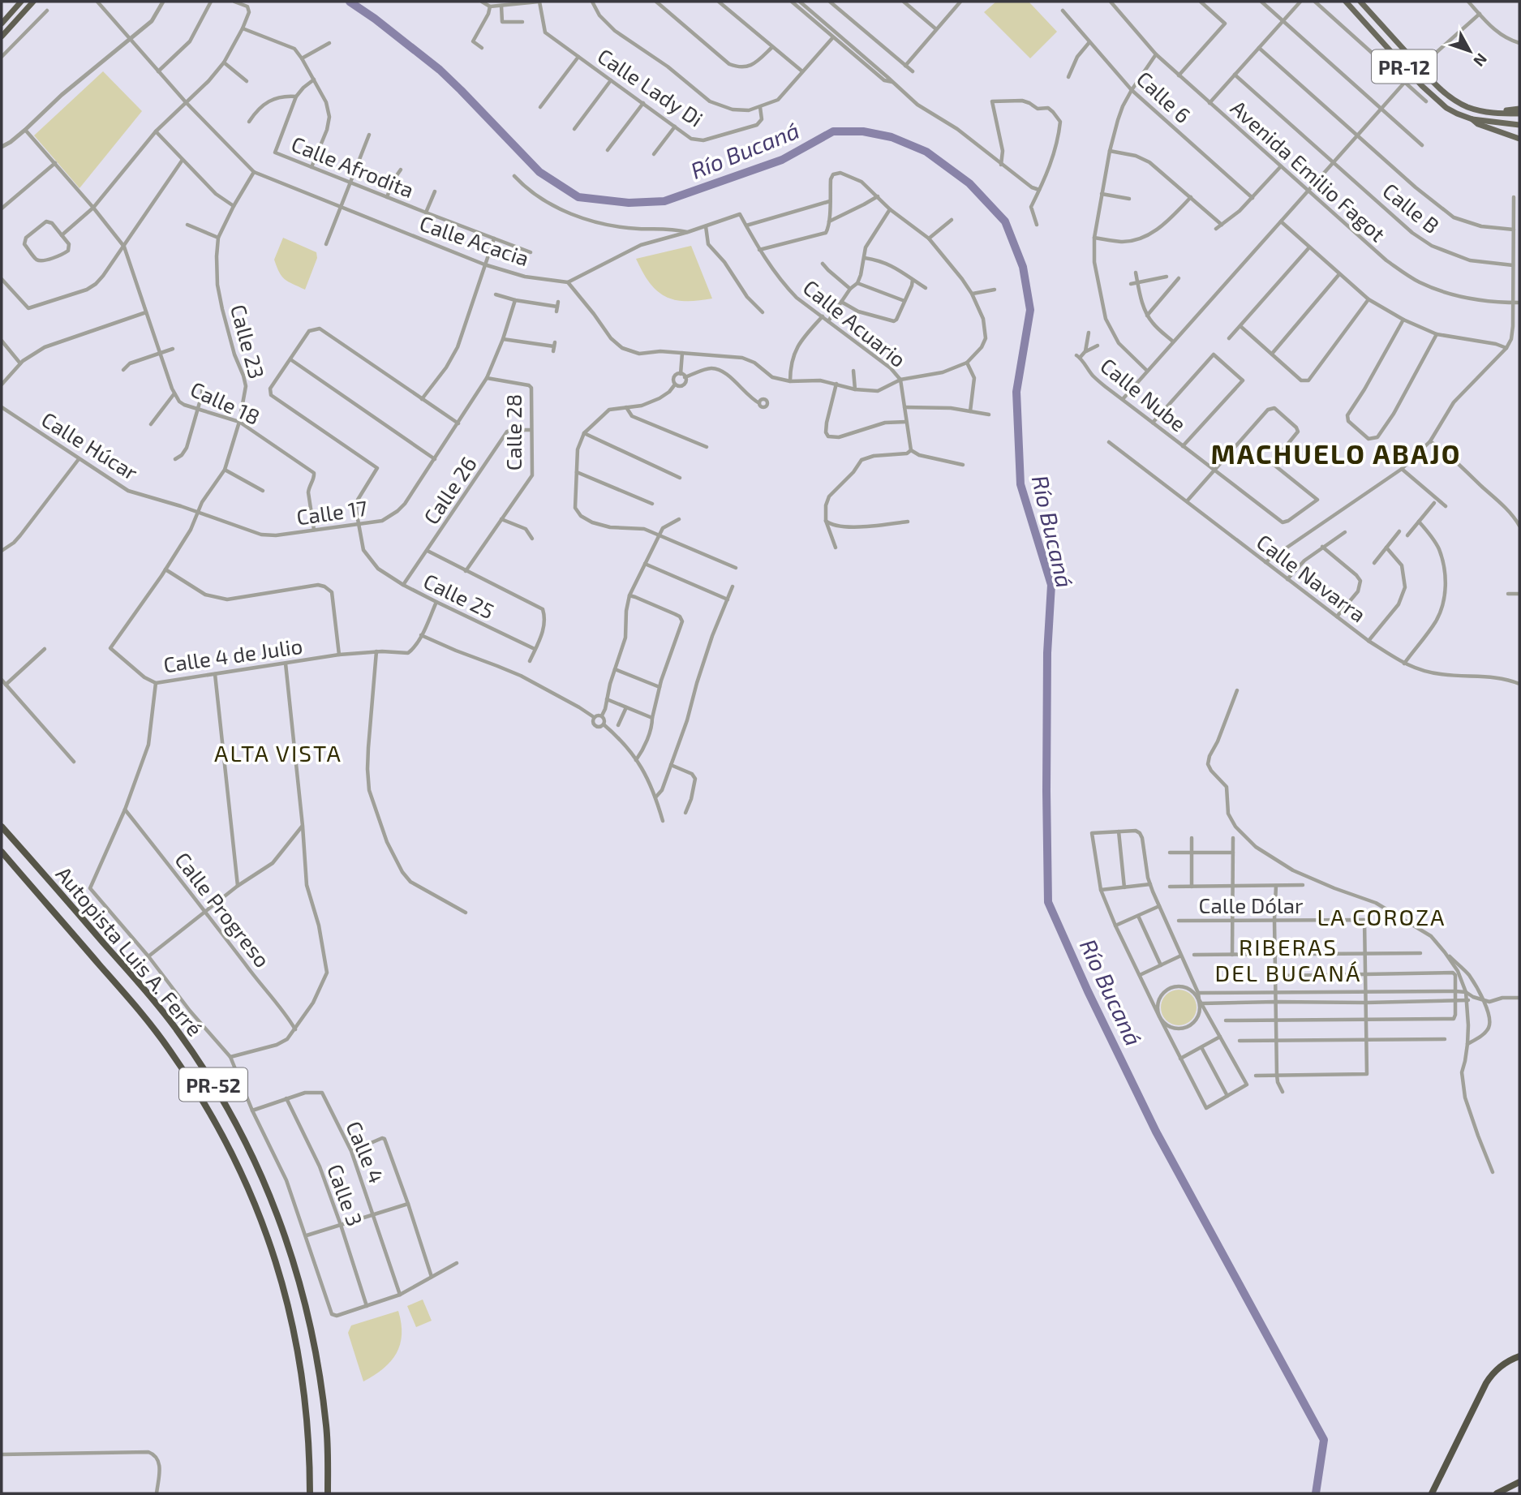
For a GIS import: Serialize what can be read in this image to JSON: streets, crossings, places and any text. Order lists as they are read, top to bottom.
{
  "streets": {
    "highway": ["Autopista Luis A. Ferré", "PR-52"],
    "main road": ["PR-12"],
    "street": [
      "Calle Lady Di",
      "Calle 6",
      "Calle Afrodita",
      "Avenida Emilio Fagot",
      "Calle B",
      "Calle Acacia",
      "Calle Acuario",
      "Calle 23",
      "Calle Nube",
      "Calle 18",
      "Calle 28",
      "Calle Húcar",
      "Calle 26",
      "Calle 17",
      "Calle Navarra",
      "Calle 25",
      "Calle 4 de Julio",
      "Calle Dólar",
      "Calle Progreso",
      "Calle 4",
      "Calle 3"
    ]
  },
  "crossings": [
    ["Calle 23", "Calle 18"],
    ["Calle 23", "Calle Húcar"],
    ["Calle 23", "Calle 17"],
    ["Calle 23", "Calle 4 de Julio"],
    ["Calle 18", "Calle 17"],
    ["Calle 28", "Calle 26"],
    ["Calle 28", "Calle 17"],
    ["Calle Húcar", "Calle 17"],
    ["Calle Húcar", "Calle 4 de Julio"],
    ["Calle 26", "Calle 25"],
    ["Calle 17", "Calle 25"],
    ["Calle 17", "Calle 4 de Julio"],
    ["Calle 4", "Calle 3"]
  ],
  "districts": [
    "MACHUELO ABAJO",
    "ALTA VISTA",
    "LA COROZA",
    "RIBERAS DEL BUCANÁ"
  ],
  "water": ["Río Bucaná"],
  "north": "bottom right"
}
